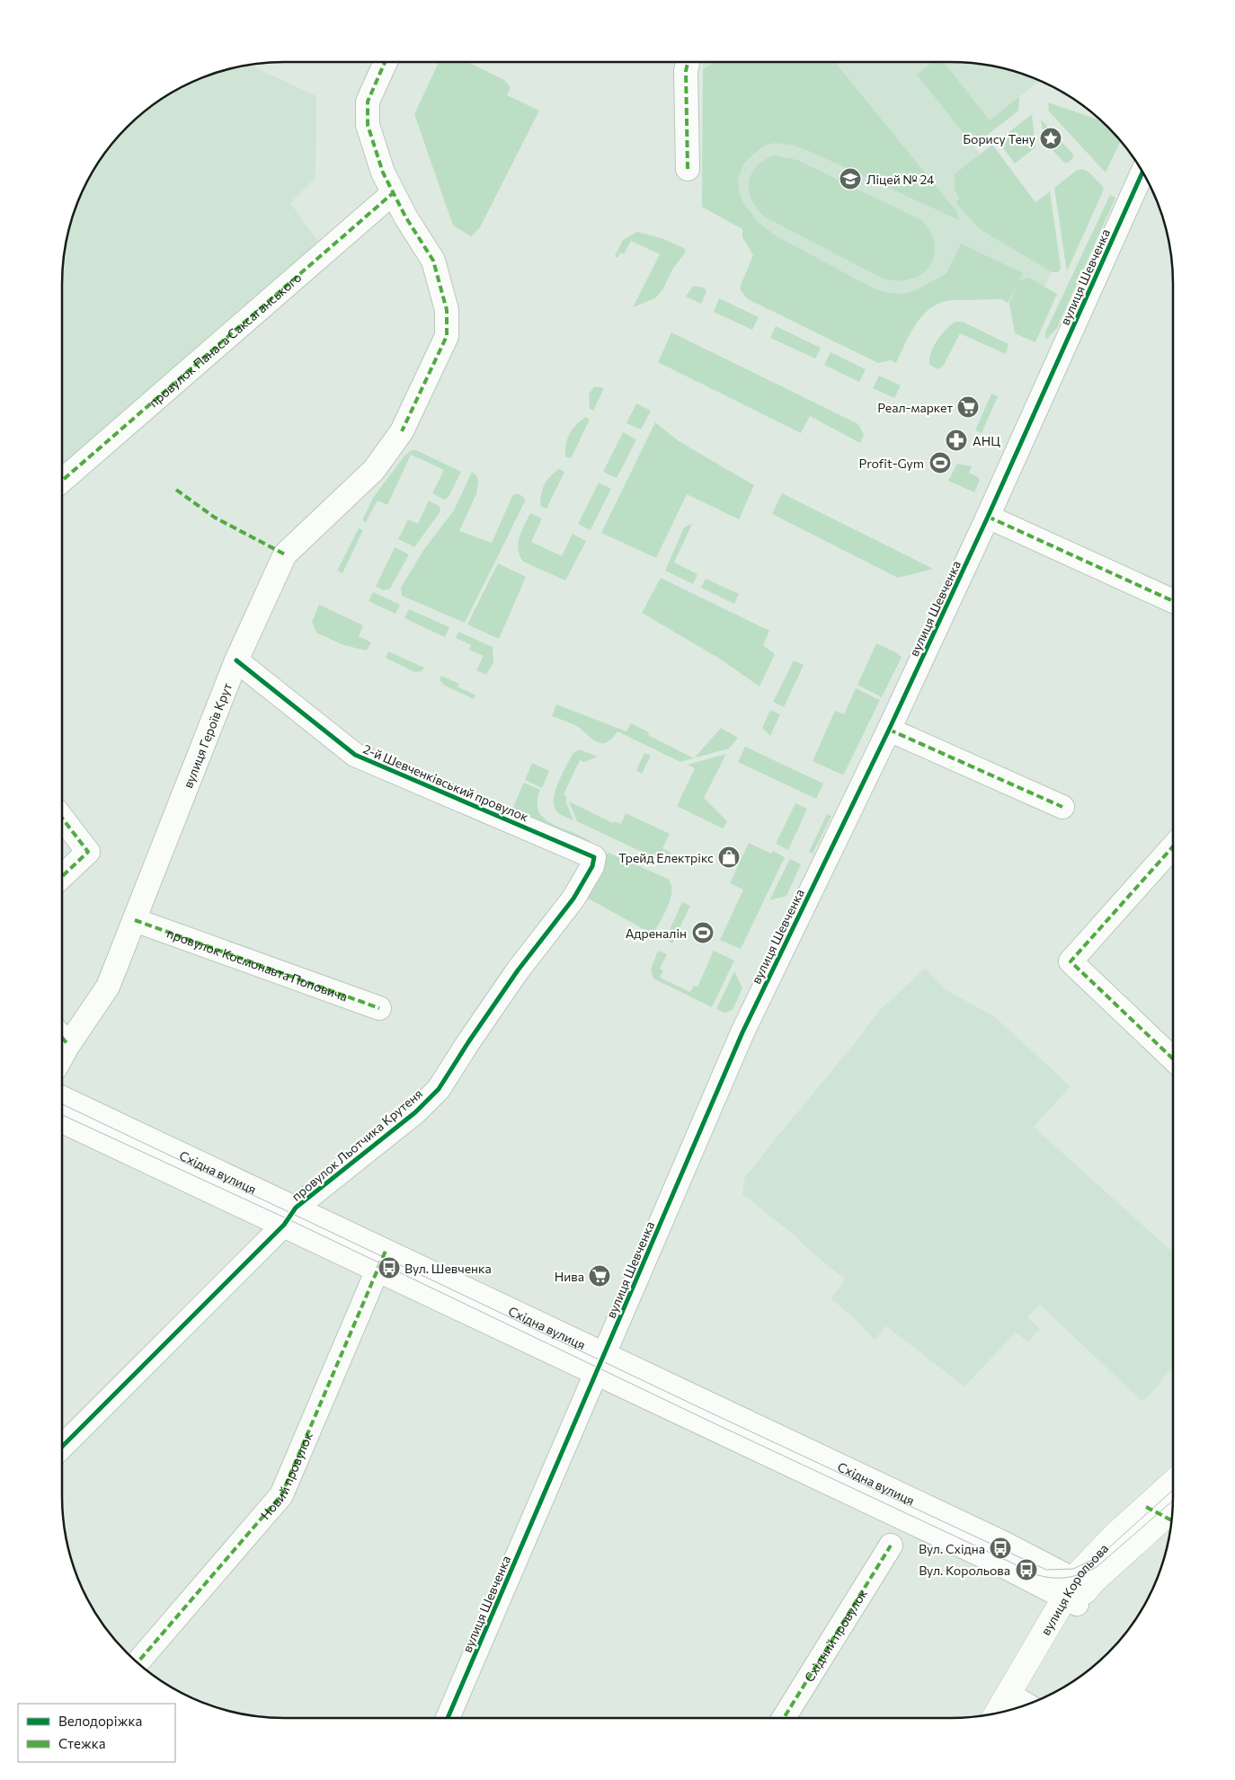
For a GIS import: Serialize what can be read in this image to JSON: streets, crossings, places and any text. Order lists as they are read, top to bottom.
{
  "streets": {
    "main road": ["вулиця Корольова"],
    "street": [
      "вулиця Шевченка",
      "провулок Панаса Саксаганського",
      "вулиця Героїв Крут",
      "2-й Шевченківський провулок",
      "провулок Космонавта Поповича",
      "провулок Льотчика Крутеня",
      "Східна вулиця",
      "Новий провулок",
      "Східний провулок"
    ]
  },
  "crossings": [
    ["вулиця Шевченка", "Східна вулиця"],
    ["провулок Панаса Саксаганського", "вулиця Героїв Крут"],
    ["вулиця Героїв Крут", "2-й Шевченківський провулок"],
    ["вулиця Героїв Крут", "провулок Космонавта Поповича"],
    ["2-й Шевченківський провулок", "провулок Льотчика Крутеня"],
    ["провулок Льотчика Крутеня", "Східна вулиця"],
    ["Східна вулиця", "Новий провулок"],
    ["Східна вулиця", "вулиця Корольова"]
  ],
  "places": {
    "place": ["Борису Тену"],
    "school or university": ["Ліцей № 24"],
    "supermarket": ["Реал-маркет", "Нива"],
    "pharmacy": ["АНЦ"],
    "sports": ["Profit-Gym", "Адреналін"],
    "shop": ["Трейд Електрікс"],
    "bus stop": ["Вул. Шевченка", "Вул. Східна", "Вул. Корольова"]
  },
  "legend": ["Велодоріжка", "Стежка"]
}
